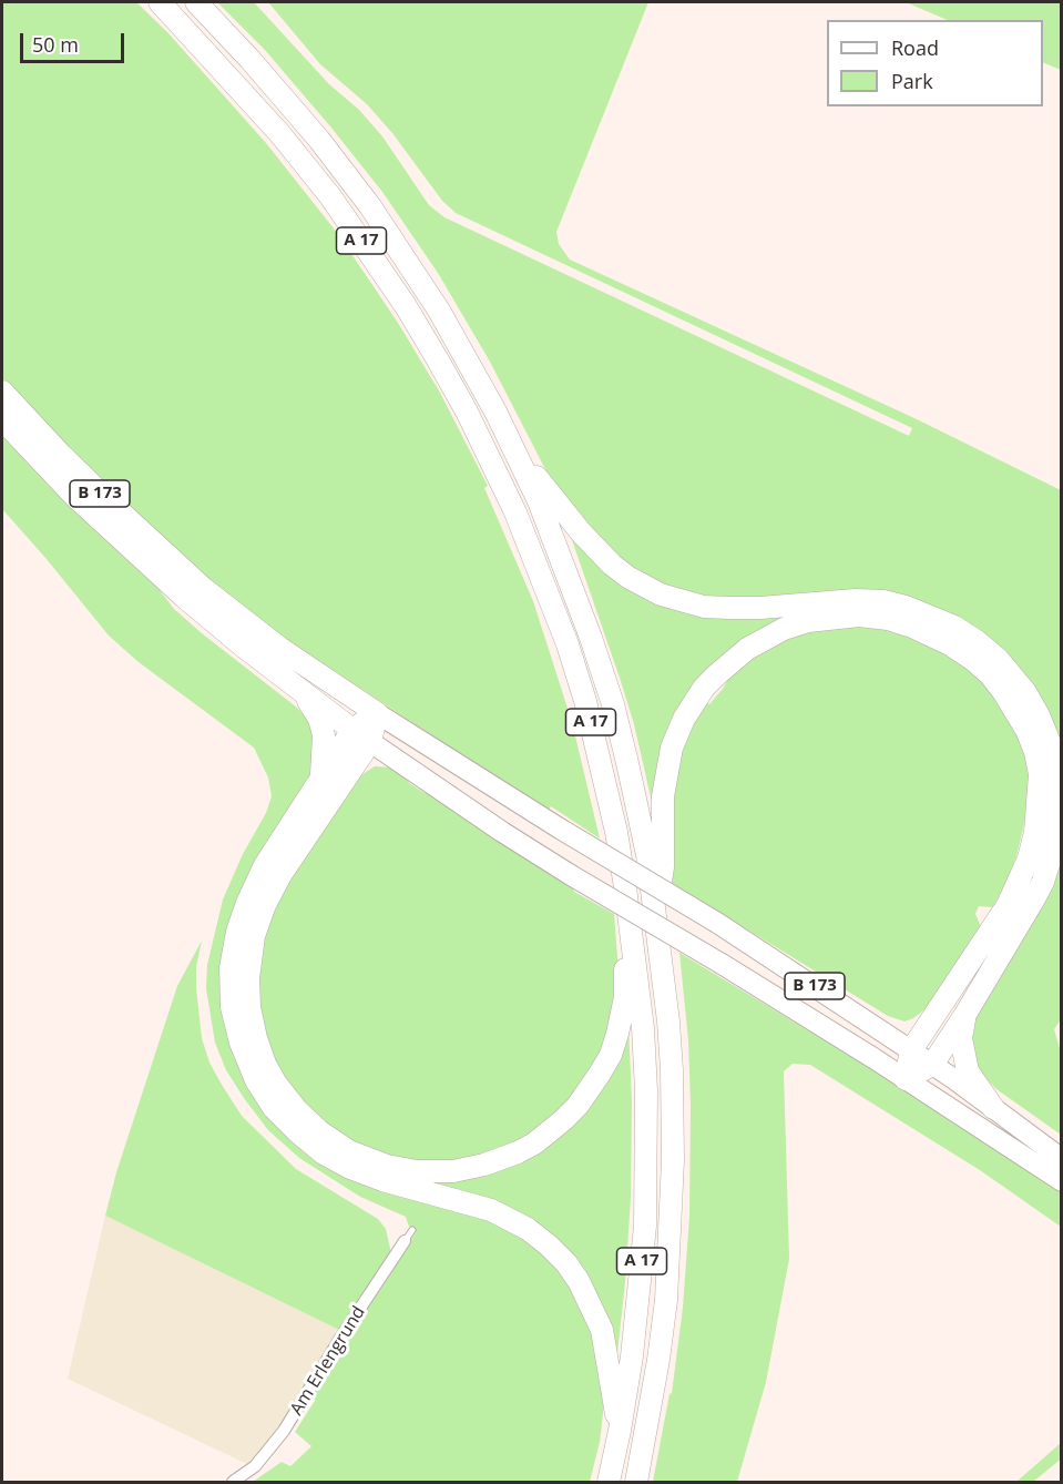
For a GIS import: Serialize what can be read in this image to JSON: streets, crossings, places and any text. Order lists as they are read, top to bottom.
{
  "streets": {
    "highway": ["A 17", "B 173"],
    "street": ["Am Erlengrund"]
  },
  "legend": ["Road", "Park"],
  "scale_bar": "50 m"
}
